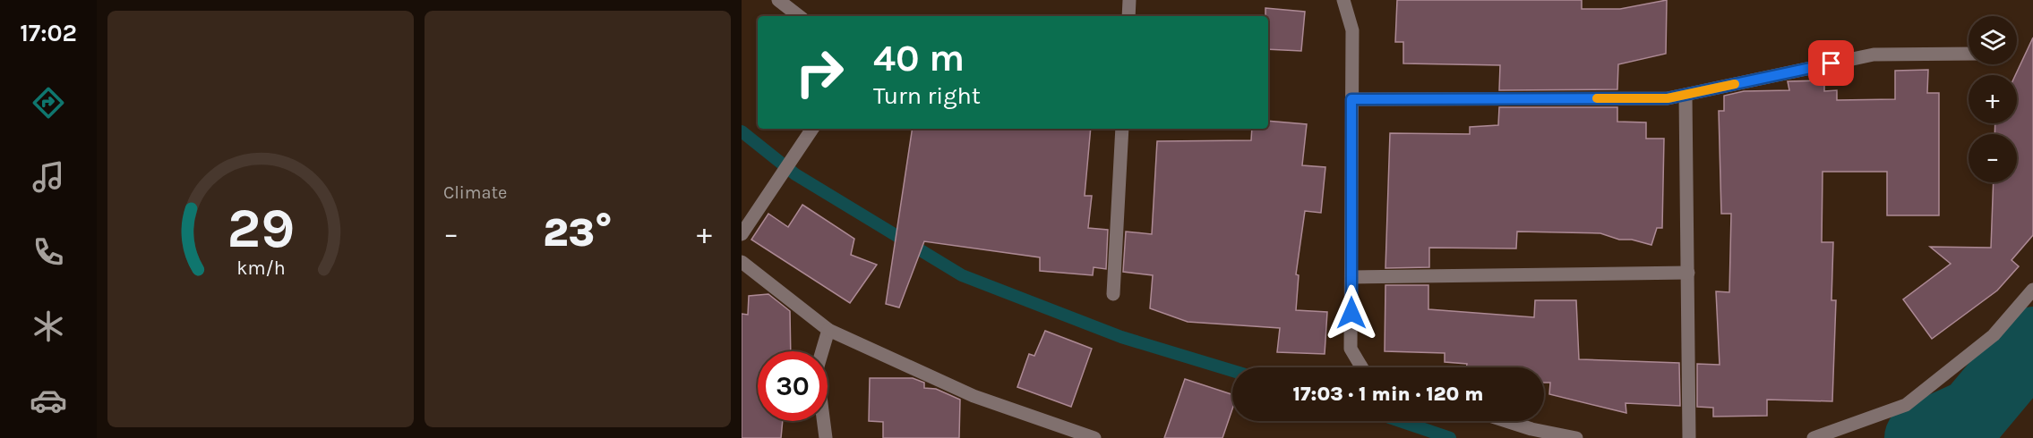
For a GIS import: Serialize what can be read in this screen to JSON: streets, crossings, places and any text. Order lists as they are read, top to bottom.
{
  "page": {
    "tabs": "17:02",
    "tile": "Climate",
    "map_buttons": ["+", "−"],
    "turn": ["40 m", "Turn right"],
    "heat": ["−", "23°", "+"],
    "limit": "30",
    "trip": "17:03 · 1 min · 120 m",
    "gauge": ["29", "km/h"]
  }
}
